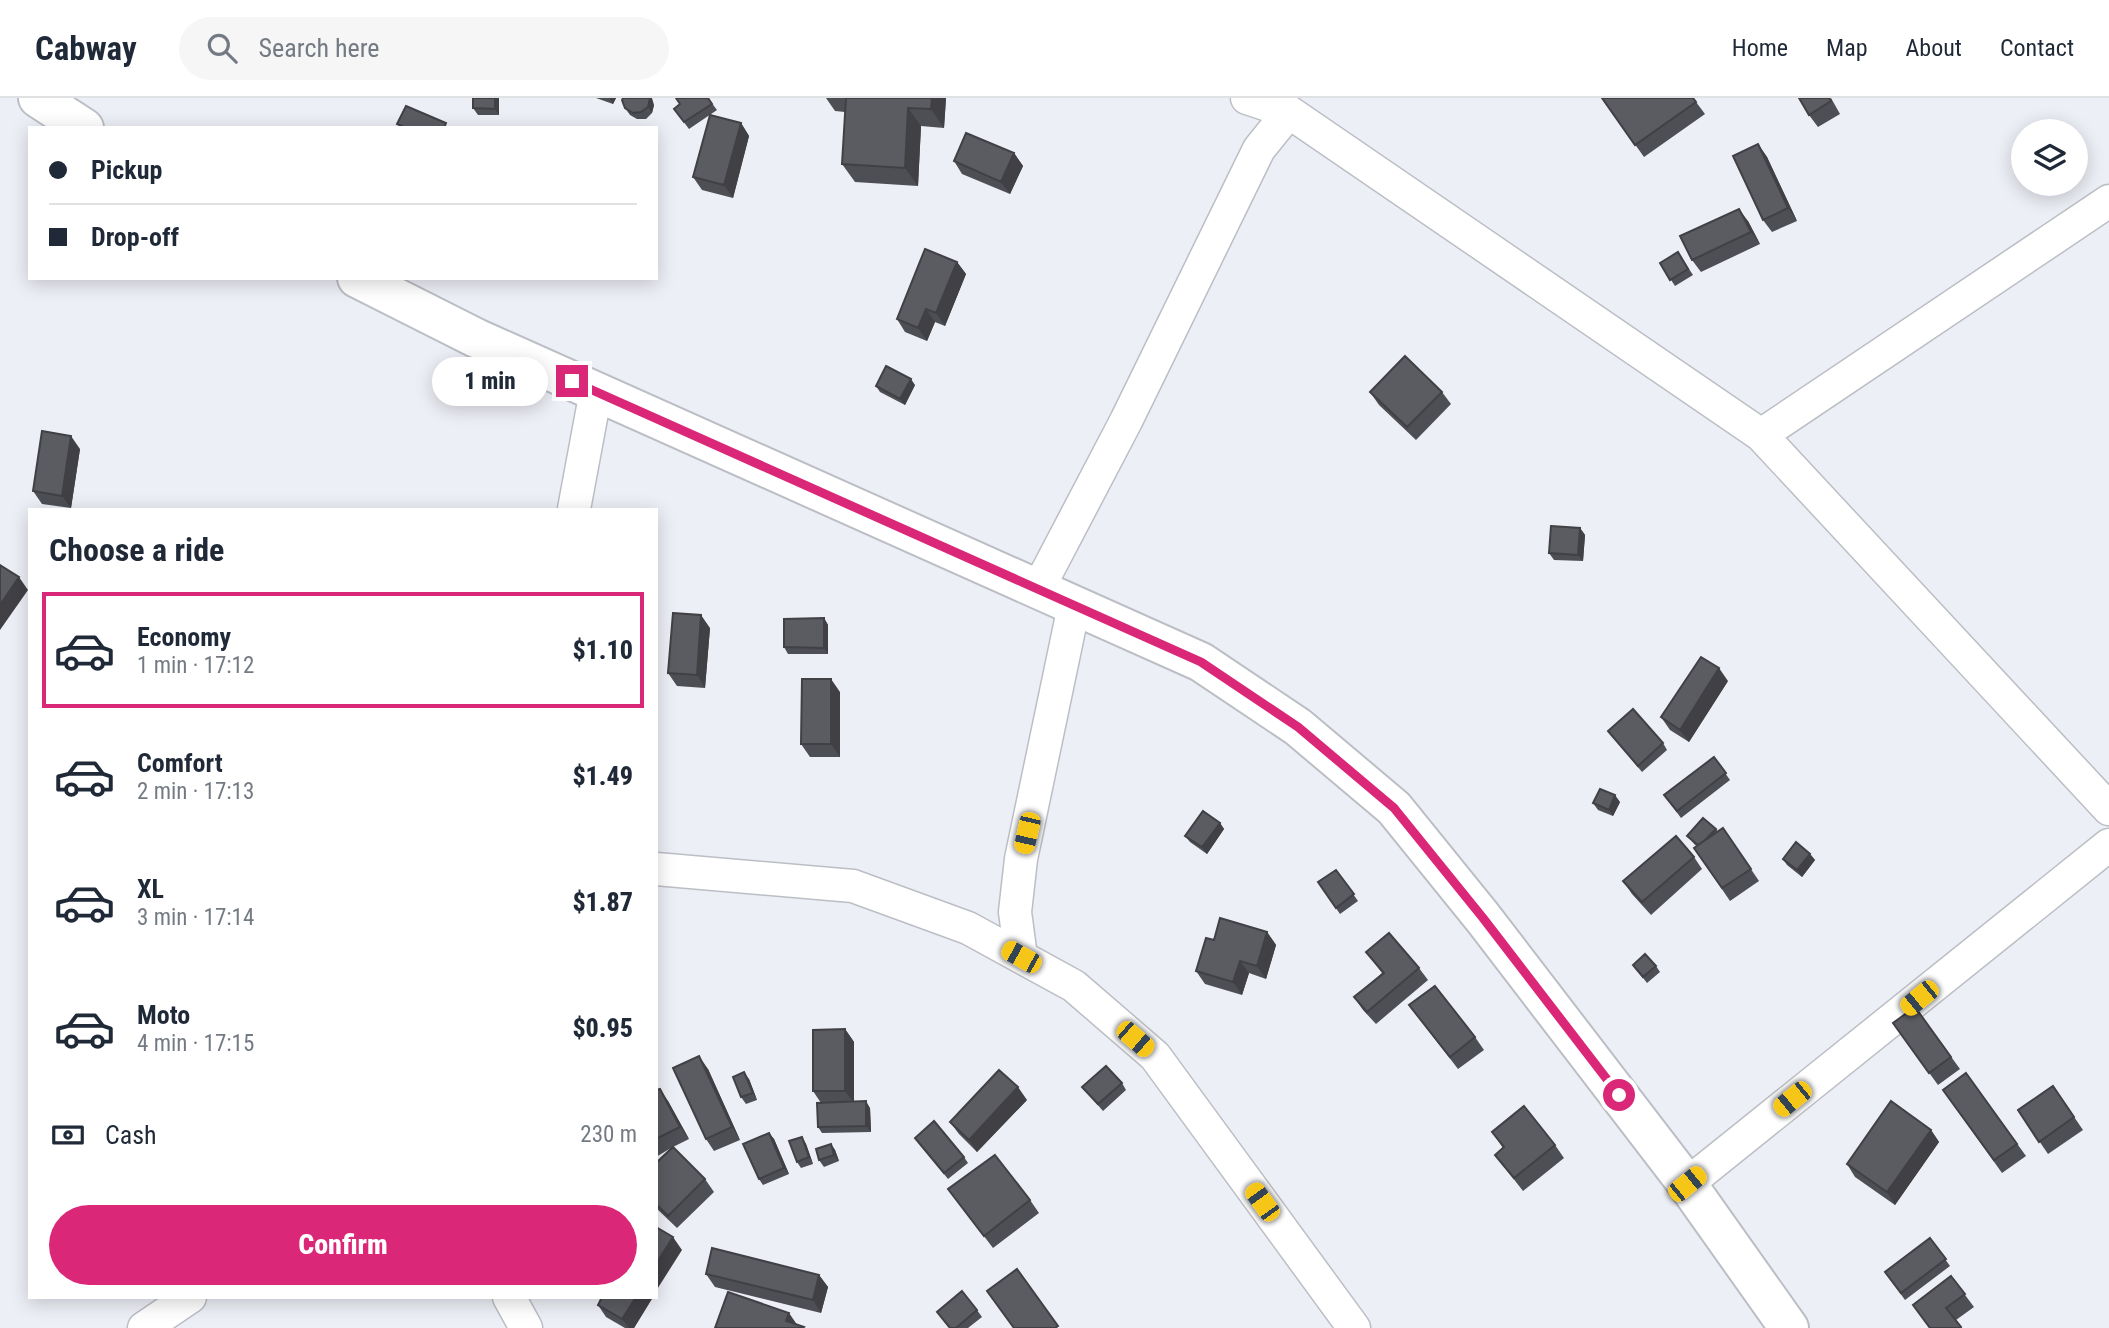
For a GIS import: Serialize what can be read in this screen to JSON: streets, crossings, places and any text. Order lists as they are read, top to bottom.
{
  "page": {
    "header": "Cabway",
    "search": "Search here",
    "nav": [
      "Home",
      "Map",
      "About",
      "Contact"
    ],
    "banner": ["Pickup", "Drop-off"],
    "bubble": "1 min",
    "heading": "Choose a ride",
    "list": [
      {
        "name": "Economy",
        "note": "1 min · 17:12",
        "value": "$1.10"
      },
      {
        "name": "Comfort",
        "note": "2 min · 17:13",
        "value": "$1.49"
      },
      {
        "name": "XL",
        "note": "3 min · 17:14",
        "value": "$1.87"
      },
      {
        "name": "Moto",
        "note": "4 min · 17:15",
        "value": "$0.95"
      }
    ],
    "pay": ["Cash", "230 m"],
    "buttons": "Confirm"
  }
}
